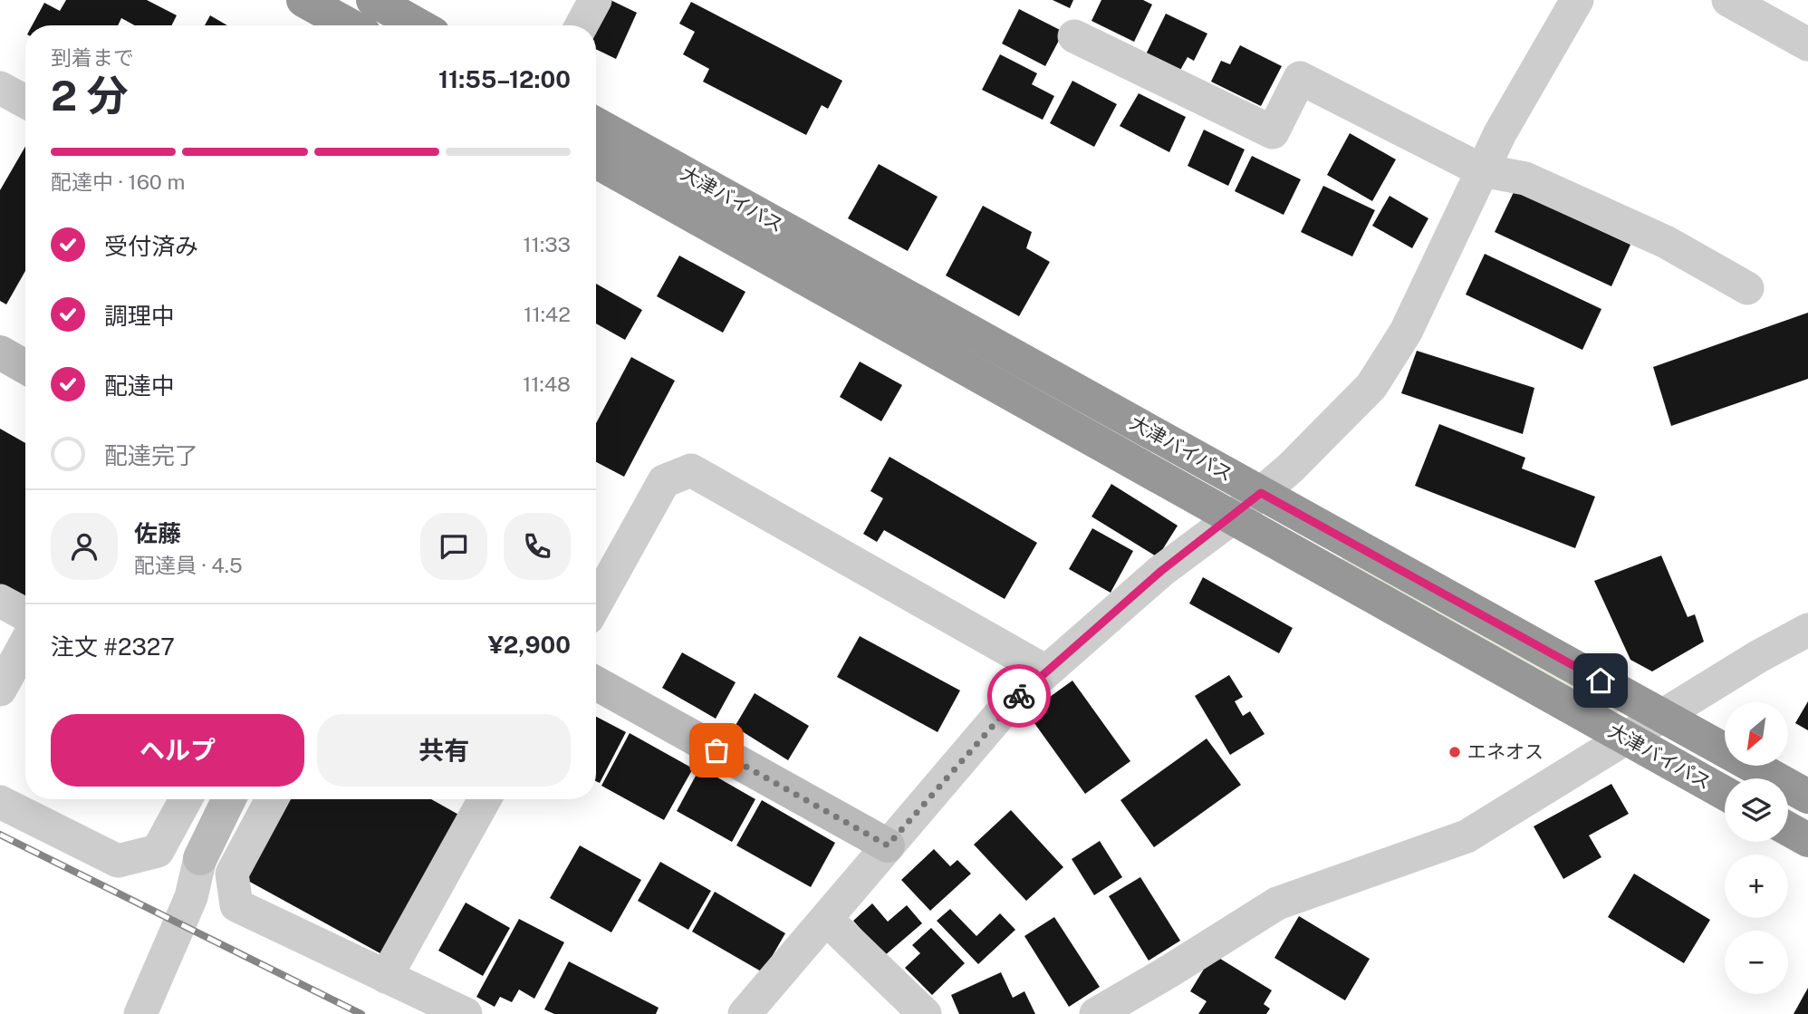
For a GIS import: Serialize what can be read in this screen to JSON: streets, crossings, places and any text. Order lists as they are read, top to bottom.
{
  "streets": {
    "highway": ["大津バイパス"]
  },
  "places": ["エネオス"],
  "north": "bottom left",
  "page": {
    "heading": ["2 分", "到着まで", "11:55–12:00"],
    "panel": [
      "佐藤",
      "配達員 · 4.5",
      "注文 #2327",
      "¥2,900"
    ],
    "bar": "配達中 · 160 m",
    "list": [
      ["受付済み", "11:33"],
      ["調理中", "11:42"],
      ["配達中", "11:48"],
      "配達完了"
    ],
    "buttons": ["ヘルプ", "共有"],
    "map_buttons": ["+", "−"]
  }
}
